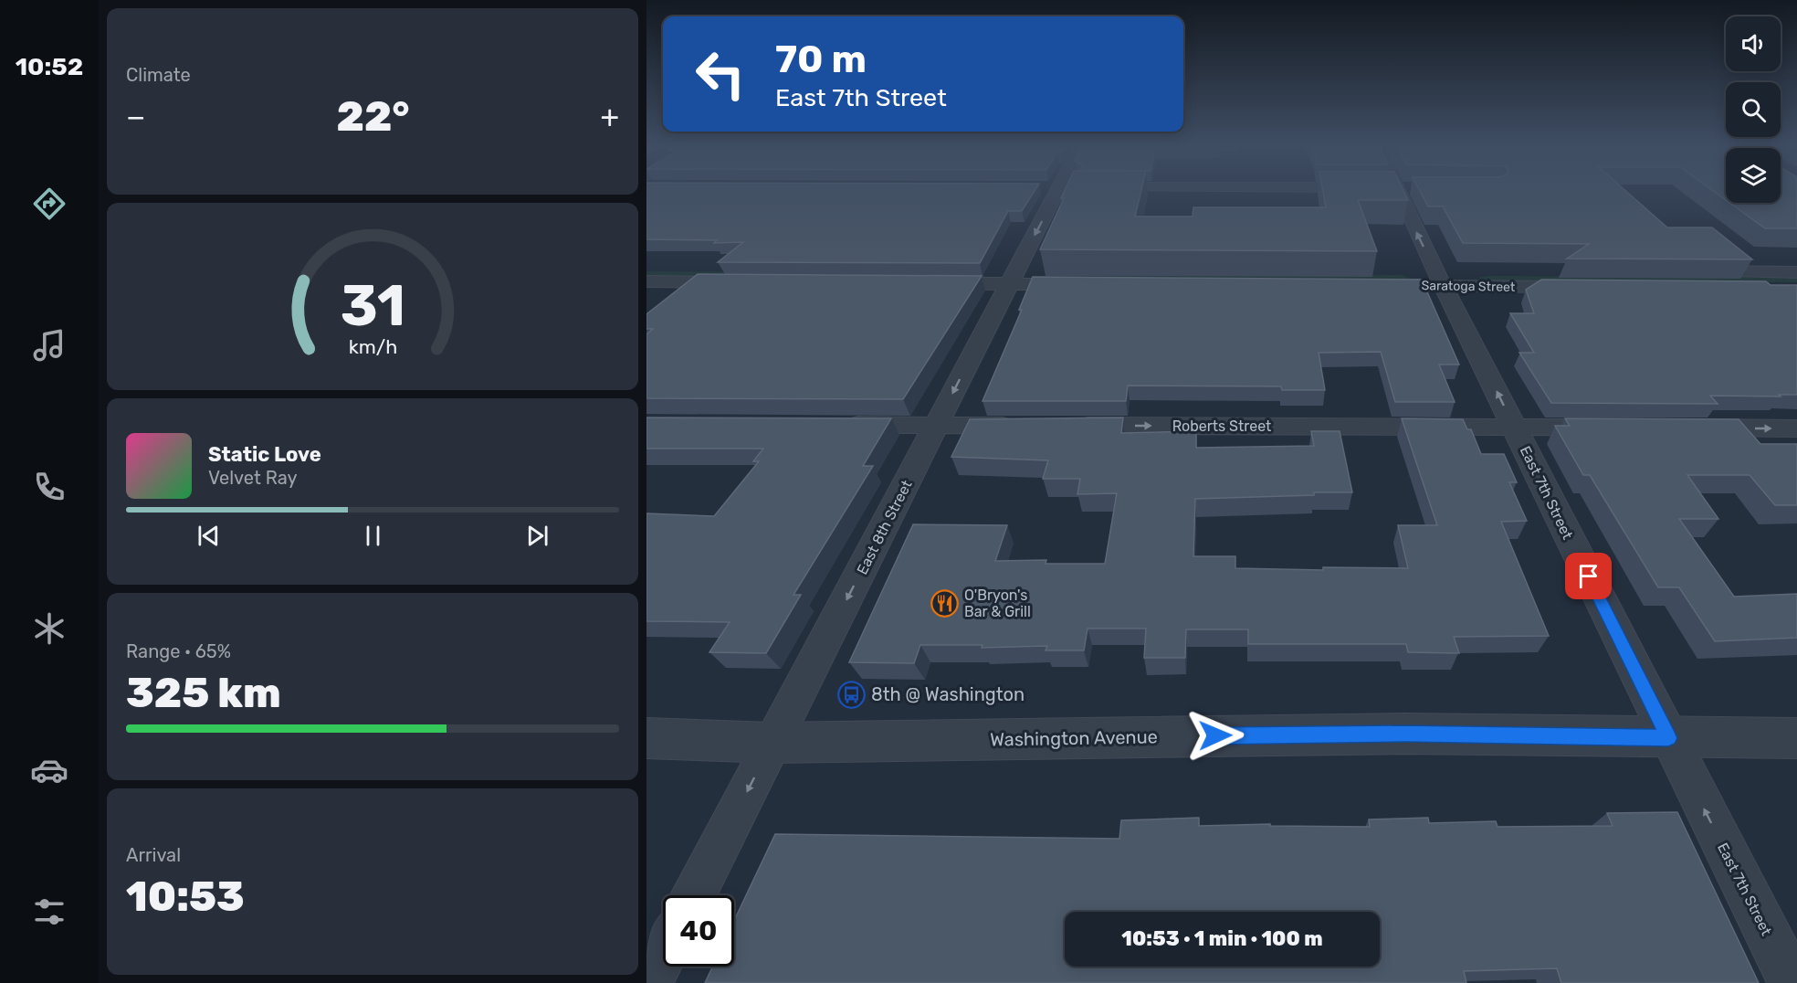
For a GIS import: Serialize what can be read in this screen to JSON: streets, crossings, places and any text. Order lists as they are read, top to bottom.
{
  "streets": {
    "street": [
      "Saratoga Street",
      "Roberts Street",
      "East 7th Street",
      "East 8th Street",
      "Washington Avenue"
    ]
  },
  "crossings": [
    ["Saratoga Street", "East 7th Street"],
    ["Roberts Street", "East 7th Street"],
    ["East 7th Street", "Washington Avenue"],
    ["East 8th Street", "Washington Avenue"]
  ],
  "one_way": ["Roberts Street", "East 7th Street", "East 8th Street"],
  "places": {
    "restaurant": ["O'Bryon's Bar & Grill"],
    "bus stop": ["8th @ Washington"]
  },
  "page": {
    "tabs": "10:52",
    "tile": [
      "Climate",
      ["Range · 65%", "325 km"],
      ["Arrival", "10:53"]
    ],
    "turn": ["70 m", "East 7th Street"],
    "heat": ["−", "22°", "+"],
    "song": ["Static Love", "Velvet Ray"],
    "limit": "40",
    "trip": "10:53 · 1 min · 100 m",
    "gauge": ["31", "km/h"]
  }
}
